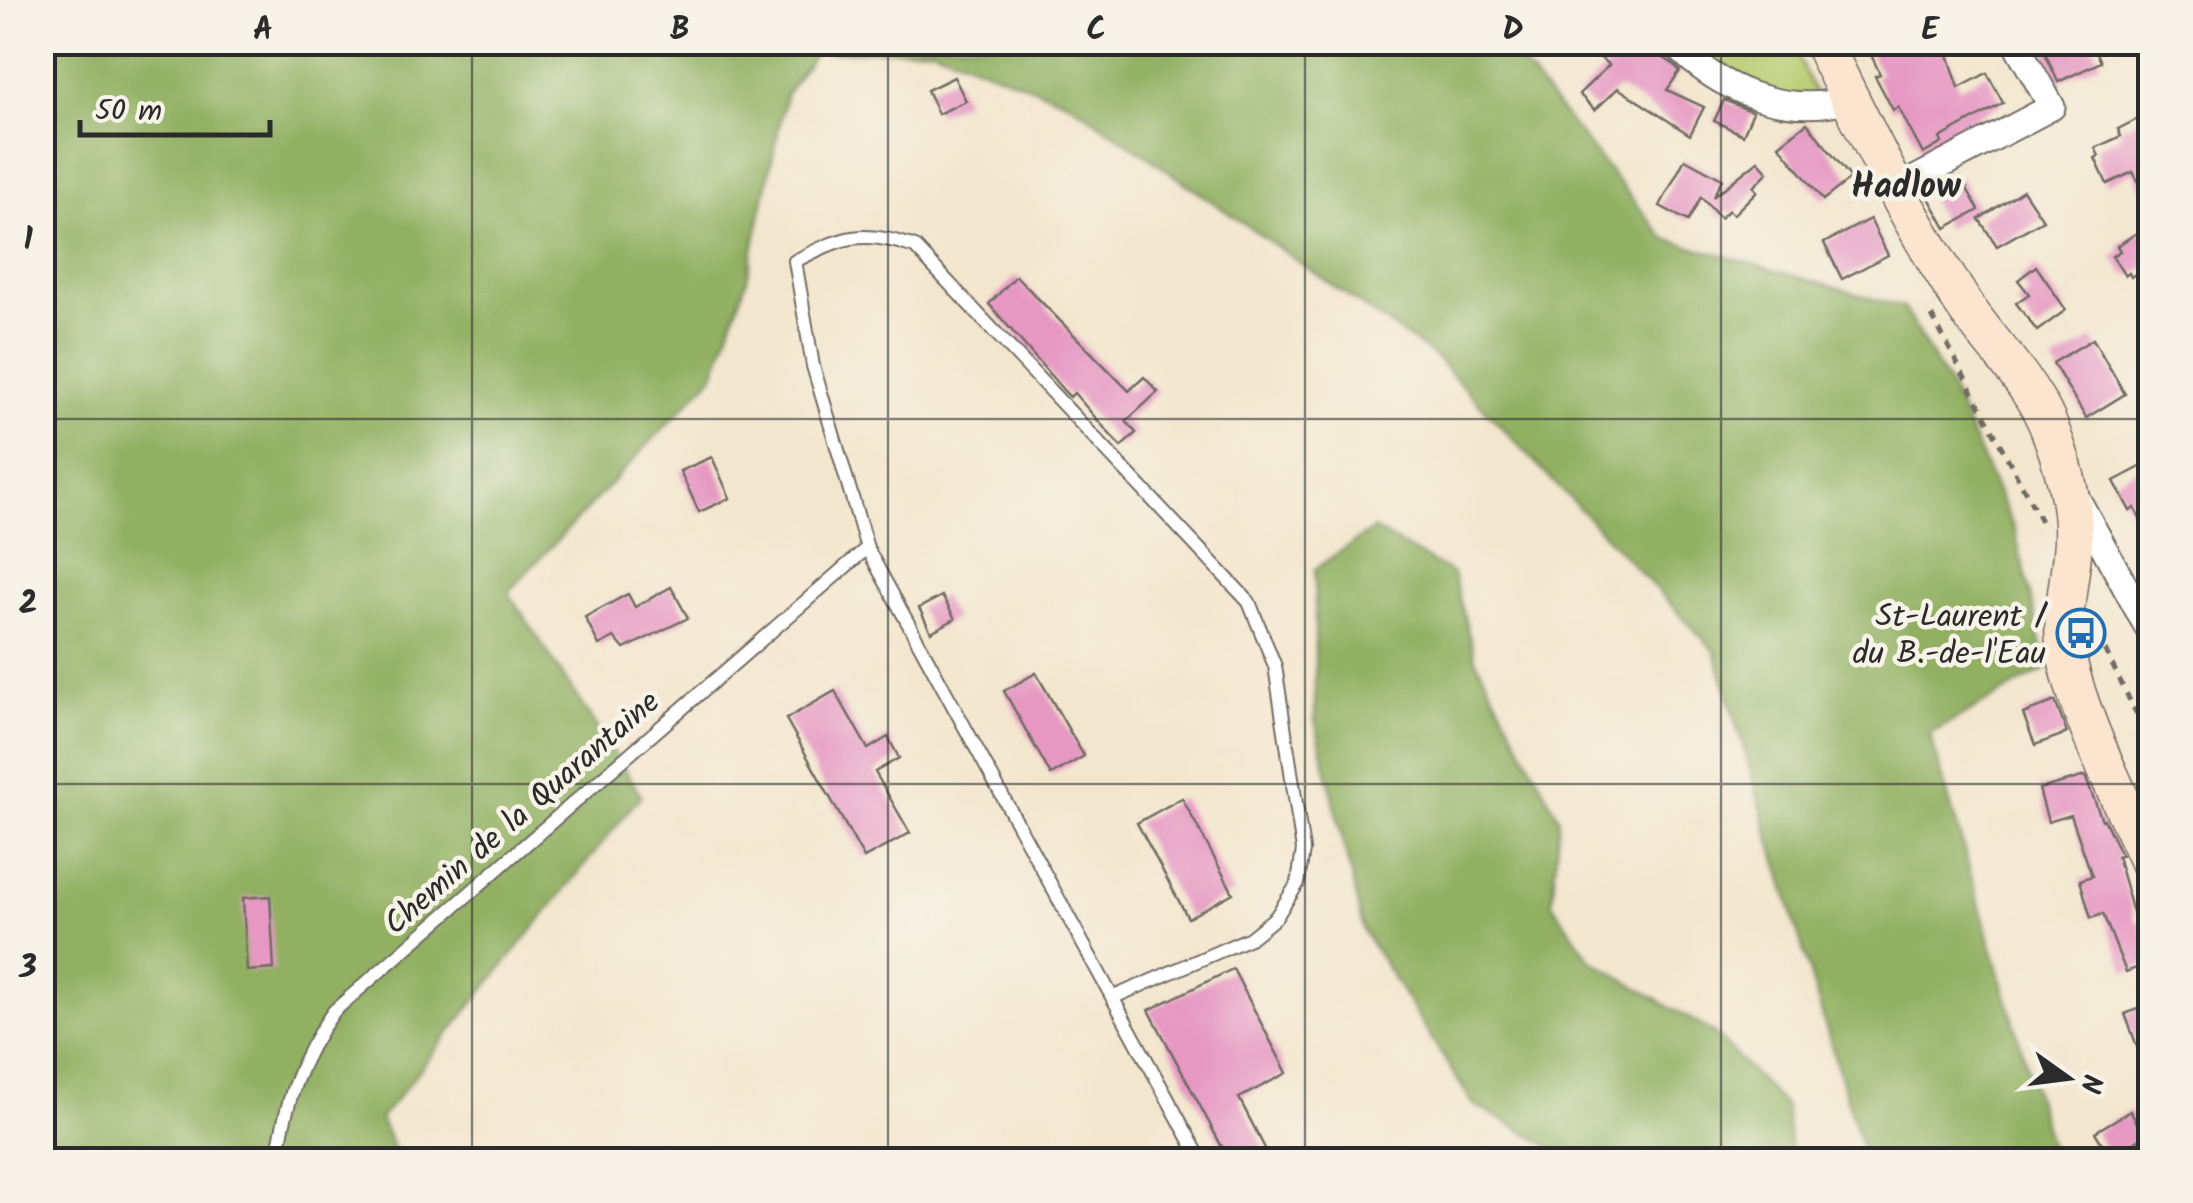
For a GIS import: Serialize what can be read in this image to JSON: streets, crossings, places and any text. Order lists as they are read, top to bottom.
{
  "streets": {
    "lane": ["Chemin de la Quarantaine"]
  },
  "districts": ["Hadlow"],
  "places": {
    "bus stop": ["St-Laurent / du B.-de-l'Eau"]
  },
  "scale_bar": "50 m",
  "north": "right",
  "grid": {
    "columns": [
      "A",
      "B",
      "C",
      "D",
      "E"
    ],
    "rows": ["1", "2", "3"]
  }
}
